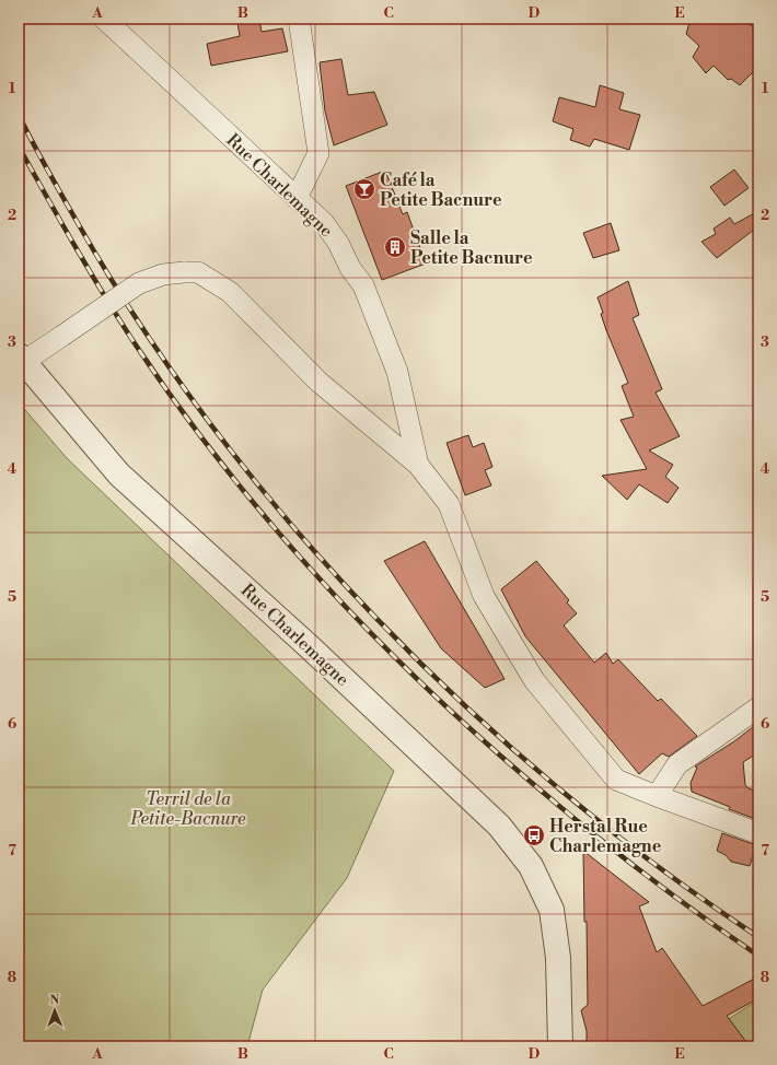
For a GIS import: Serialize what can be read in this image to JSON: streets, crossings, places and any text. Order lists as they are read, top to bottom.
{
  "streets": {
    "street": ["Rue Charlemagne"]
  },
  "parks": ["Terril de la Petite-Bacnure"],
  "places": {
    "bar": ["Café la Petite Bacnure"],
    "building": ["Salle la Petite Bacnure"],
    "bus stop": ["Herstal Rue Charlemagne"]
  },
  "north": "top",
  "grid": {
    "columns": [
      "A",
      "B",
      "C",
      "D",
      "E"
    ],
    "rows": [
      "1",
      "2",
      "3",
      "4",
      "5",
      "6",
      "7",
      "8"
    ]
  }
}
